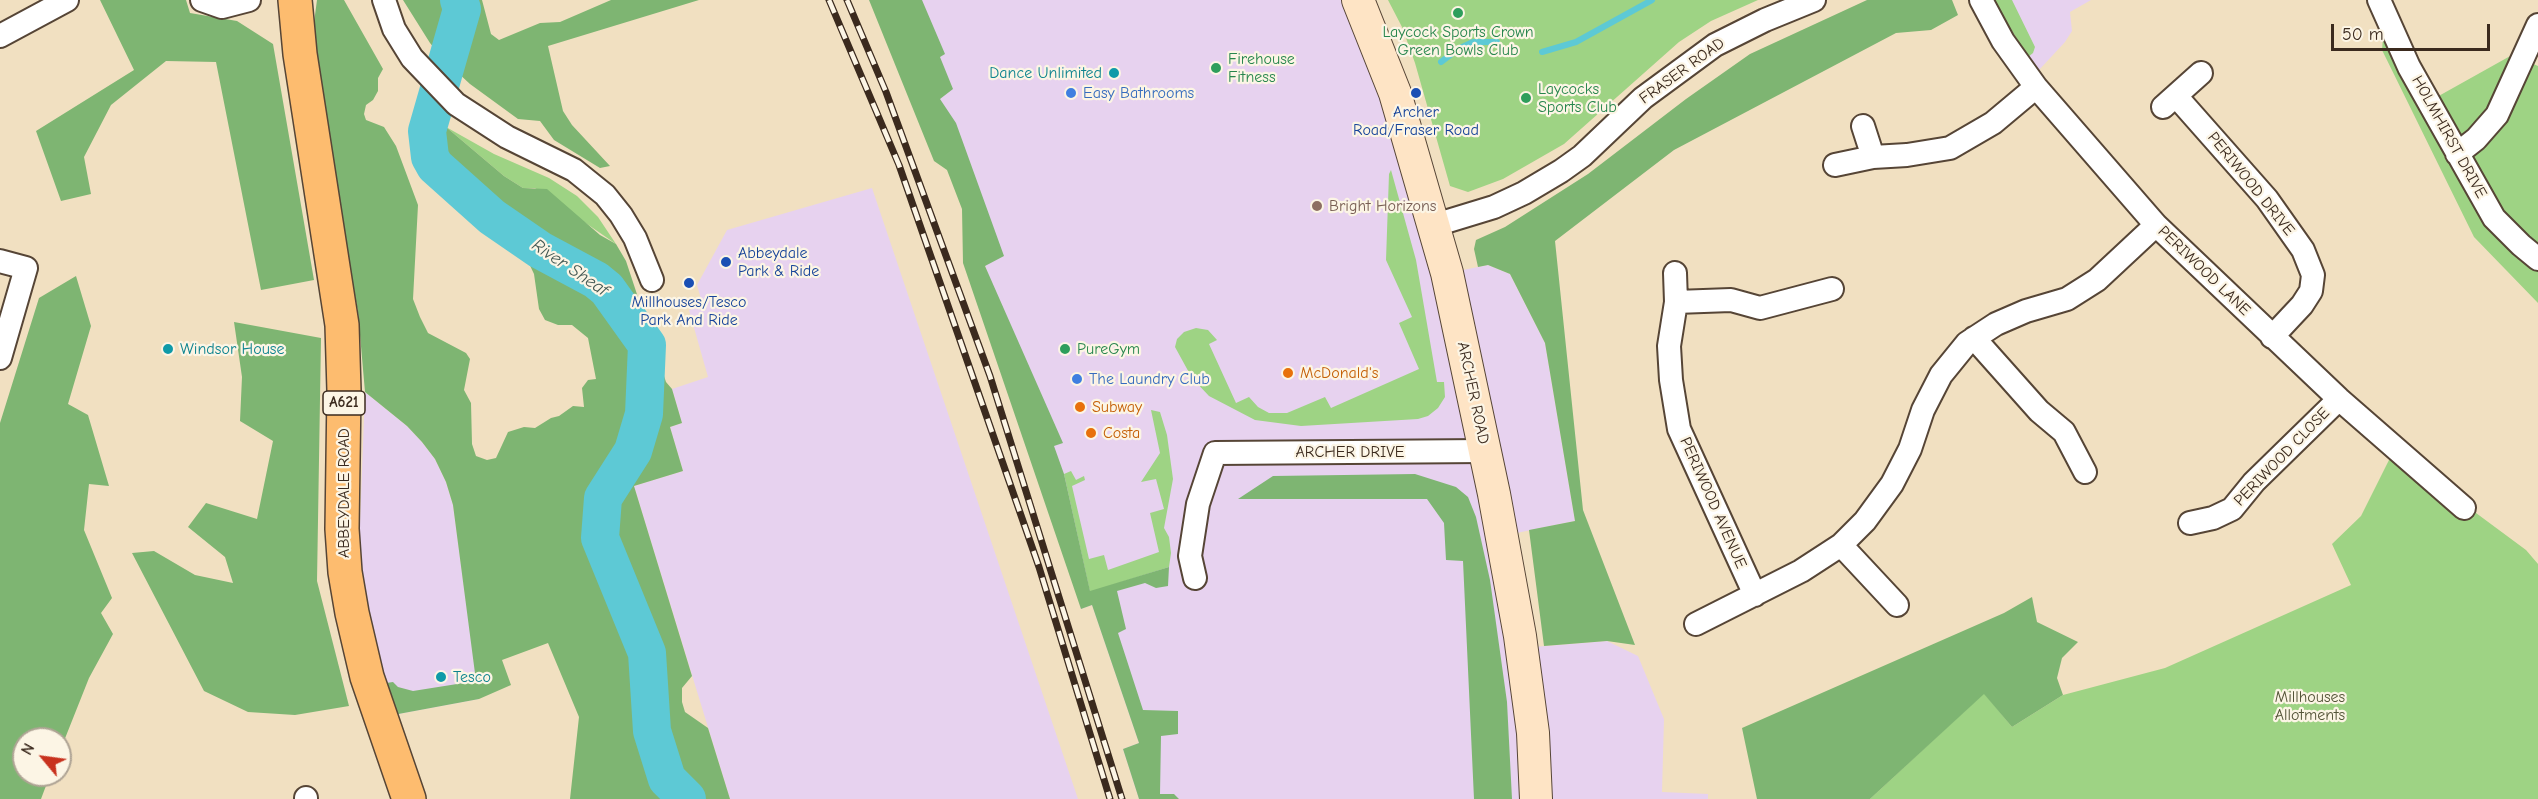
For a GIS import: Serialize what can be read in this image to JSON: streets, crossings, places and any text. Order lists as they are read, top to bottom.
{
  "streets": {
    "main road": ["A621", "ABBEYDALE ROAD"],
    "street": [
      "FRASER ROAD",
      "HOLMHIRST DRIVE",
      "PERIWOOD DRIVE",
      "PERIWOOD LANE",
      "ARCHER ROAD",
      "ARCHER DRIVE",
      "PERIWOOD CLOSE",
      "PERIWOOD AVENUE"
    ]
  },
  "crossings": [
    ["FRASER ROAD", "ARCHER ROAD"],
    ["PERIWOOD DRIVE", "PERIWOOD LANE"],
    ["PERIWOOD LANE", "PERIWOOD CLOSE"],
    ["ARCHER ROAD", "ARCHER DRIVE"]
  ],
  "water": ["River Sheaf"],
  "parks": ["Millhouses Allotments"],
  "places": [
    "Laycock Sports Crown Green Bowls Club",
    "Firehouse Fitness",
    "Dance Unlimited",
    "Easy Bathrooms",
    "Archer Road/Fraser Road",
    "Laycocks Sports Club",
    "Bright Horizons",
    "Abbeydale Park & Ride",
    "Millhouses/Tesco Park And Ride",
    "Windsor House",
    "PureGym",
    "McDonald's",
    "The Laundry Club",
    "Subway",
    "Costa",
    "Tesco"
  ],
  "scale_bar": "50 m",
  "north": "top left"
}
